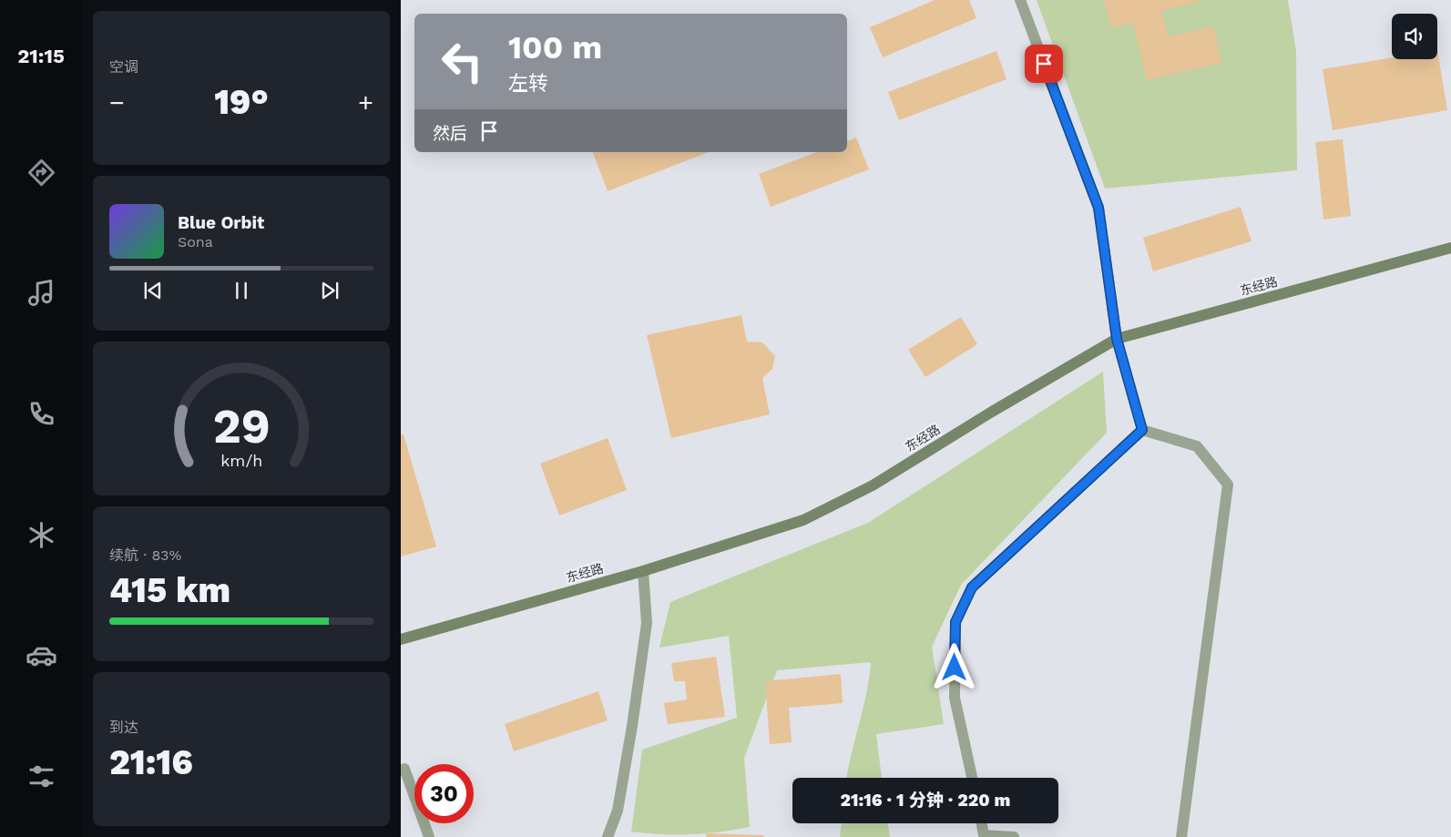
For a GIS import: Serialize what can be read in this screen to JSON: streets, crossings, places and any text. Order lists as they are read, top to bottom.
{
  "streets": {
    "main road": ["东经路"]
  },
  "page": {
    "tabs": "21:15",
    "tile": [
      "空调",
      ["续航 · 83%", "415 km"],
      ["到达", "21:16"]
    ],
    "turn": ["100 m", "左转"],
    "heat": ["−", "19°", "+"],
    "then": "然后",
    "song": ["Blue Orbit", "Sona"],
    "limit": "30",
    "trip": "21:16 · 1 分钟 · 220 m",
    "gauge": ["29", "km/h"]
  }
}
